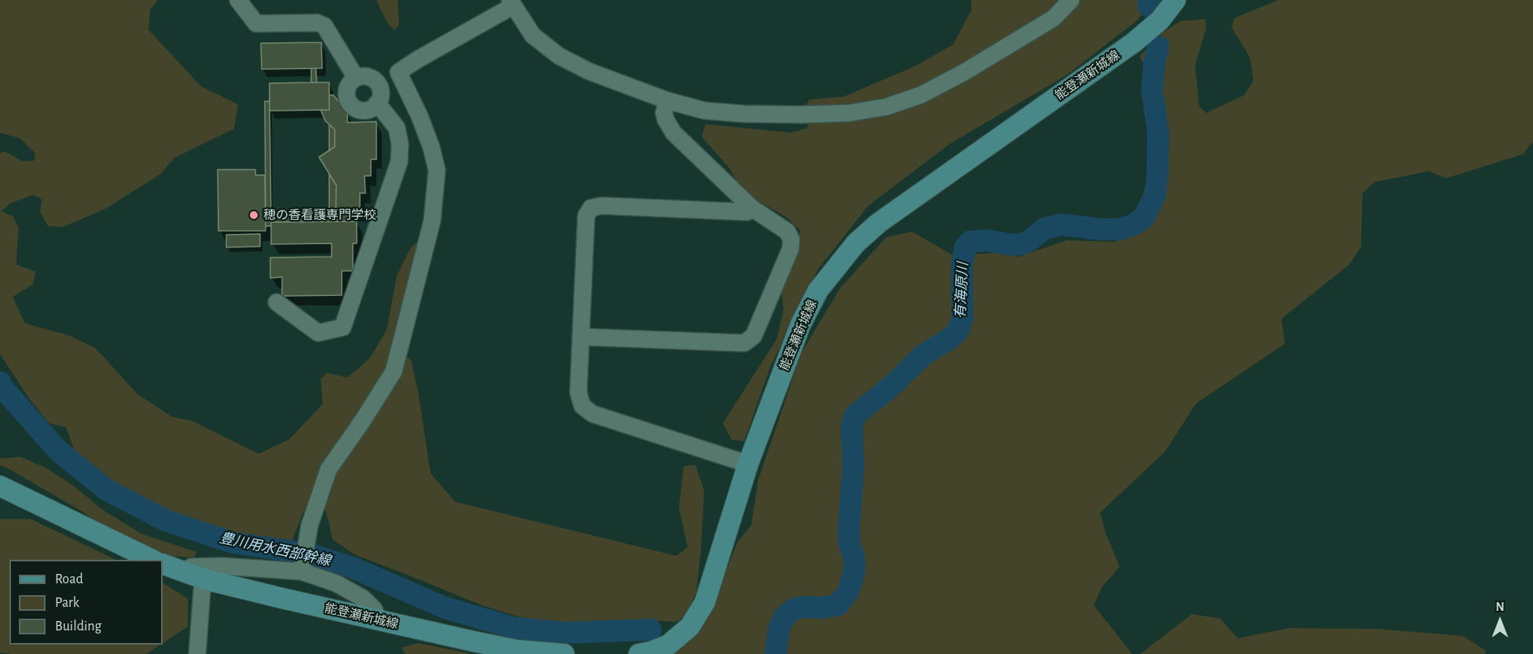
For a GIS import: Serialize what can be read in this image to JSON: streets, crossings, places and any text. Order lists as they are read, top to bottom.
{
  "streets": {
    "main road": ["能登瀬新城線"]
  },
  "water": ["有海原川", "豊川用水西部幹線"],
  "places": ["穂の香看護専門学校"],
  "legend": ["Road", "Park", "Building"],
  "north": "top"
}
